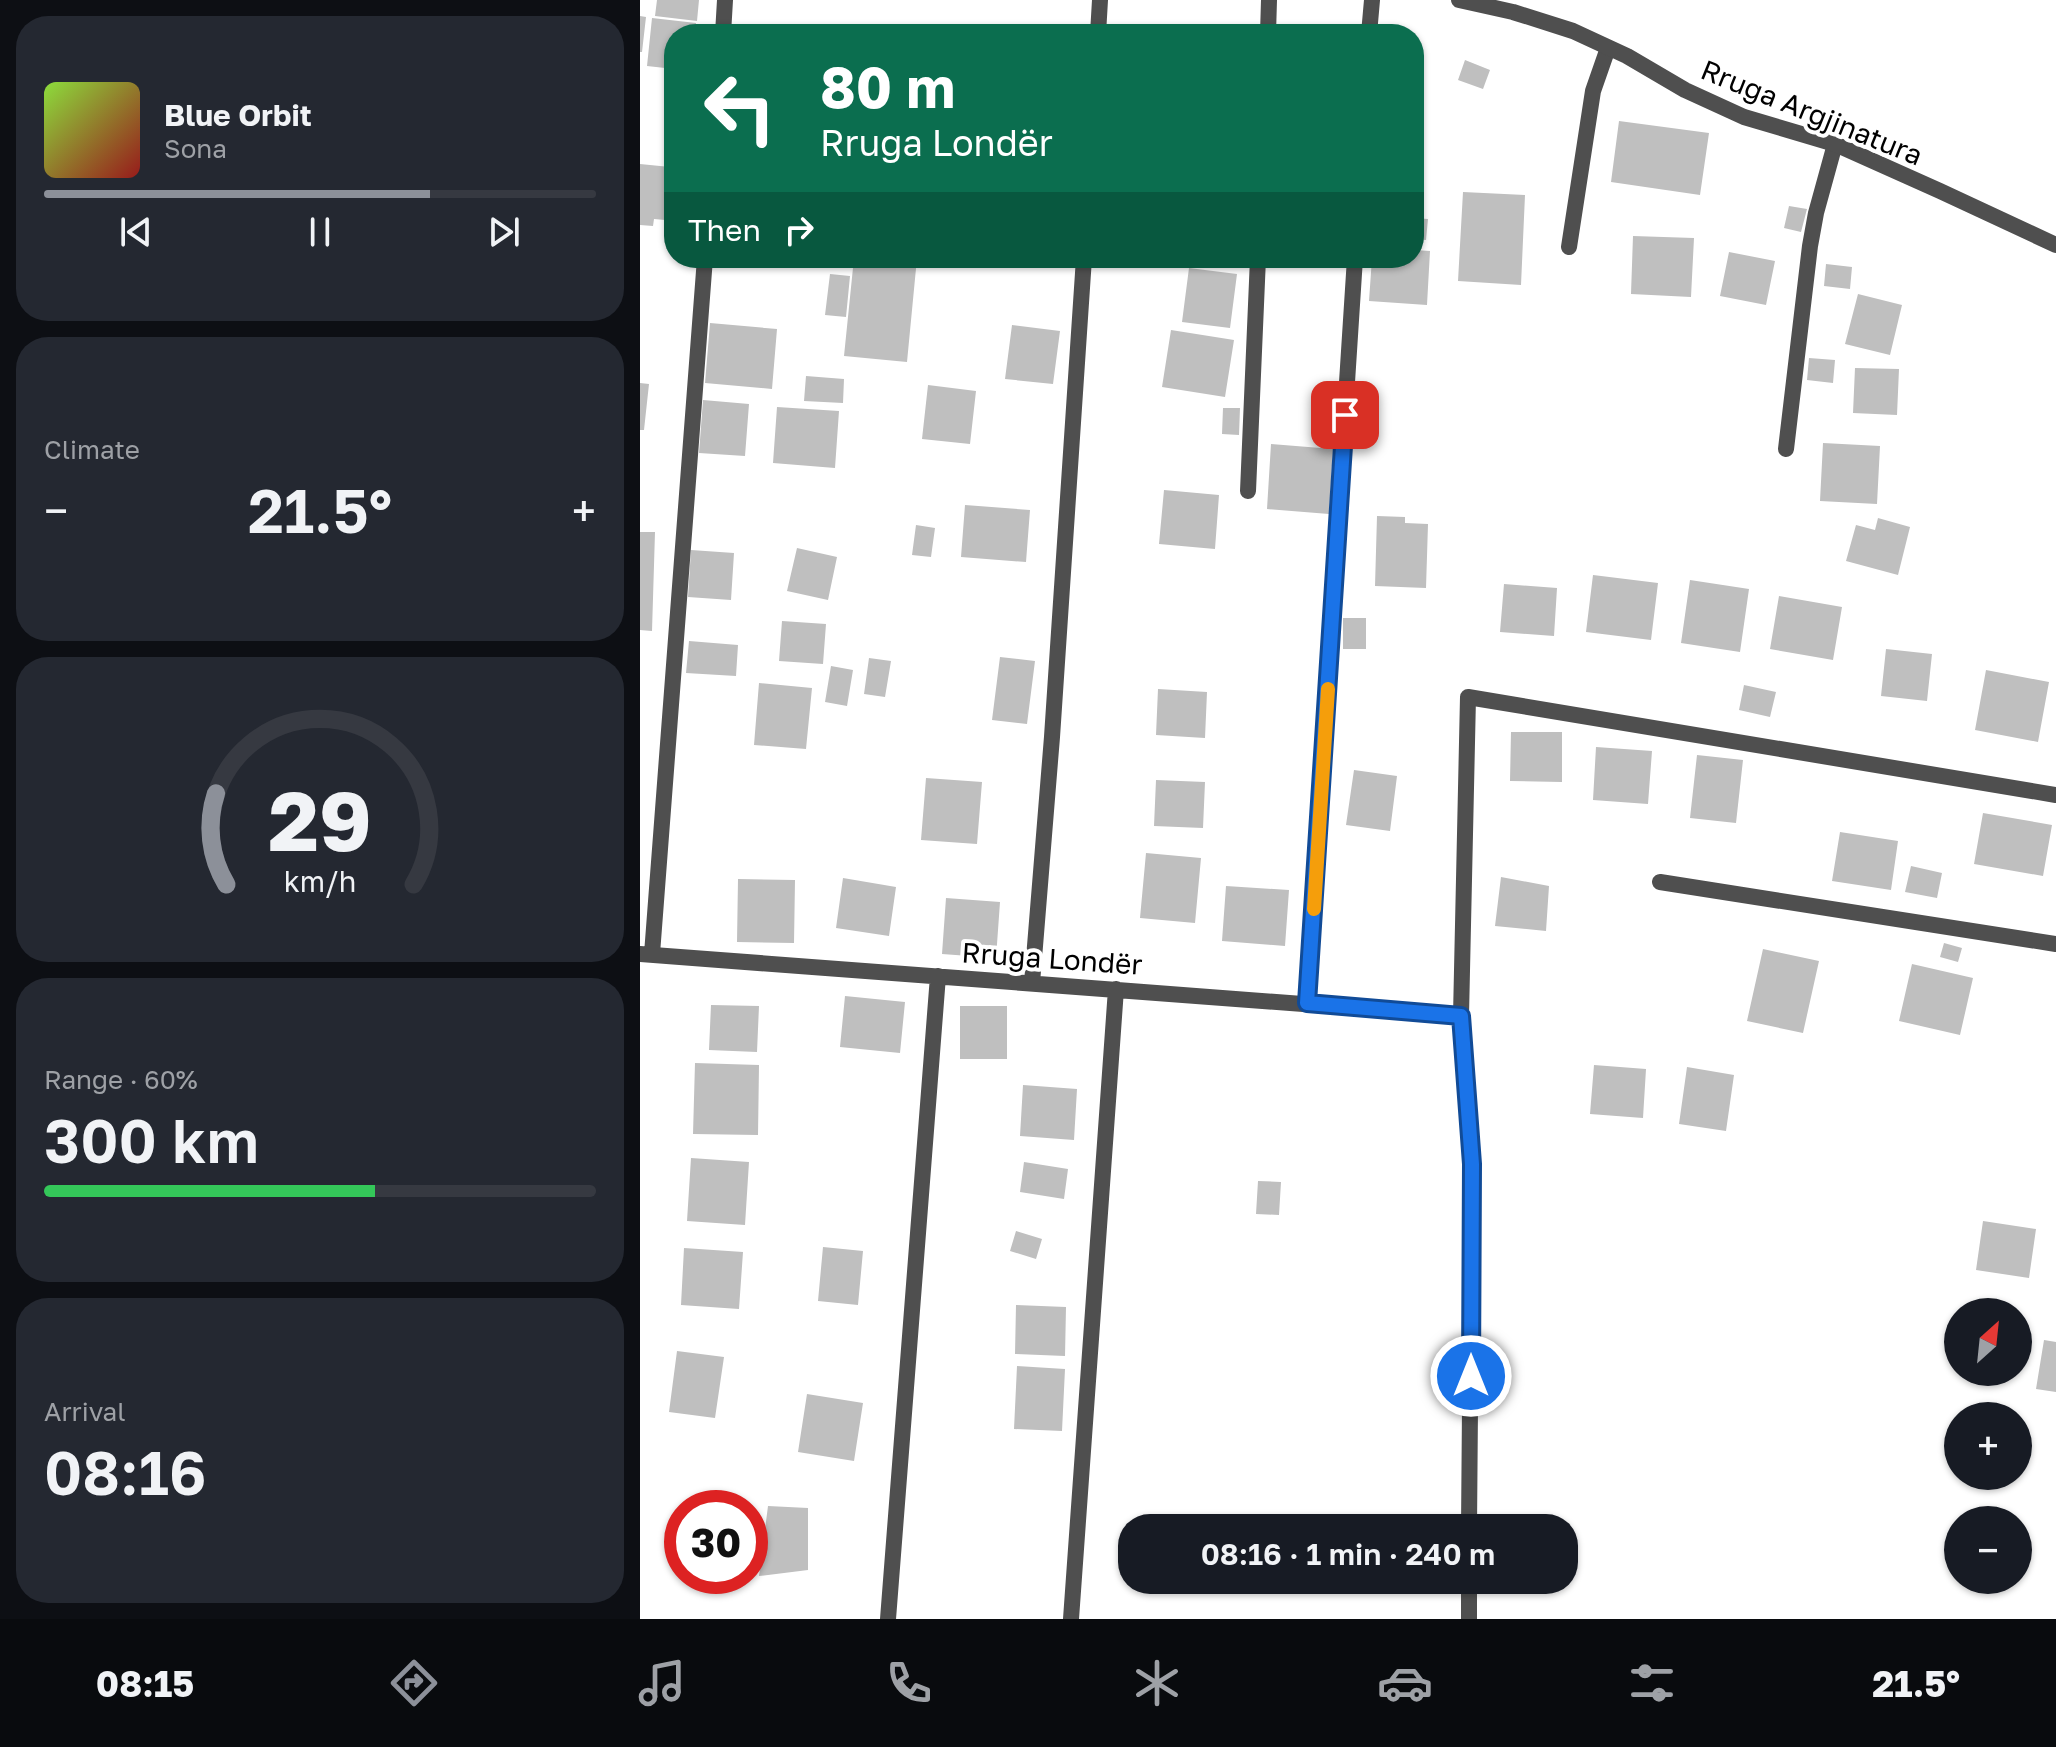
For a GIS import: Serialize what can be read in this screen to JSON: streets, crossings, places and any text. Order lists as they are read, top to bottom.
{
  "streets": {
    "street": ["Rruga Argjinatura", "Rruga Londër"]
  },
  "north": "top right",
  "page": {
    "turn": ["80 m", "Rruga Londër"],
    "song": ["Blue Orbit", "Sona"],
    "then": "Then",
    "tile": [
      "Climate",
      ["Range · 60%", "300 km"],
      ["Arrival", "08:16"]
    ],
    "heat": ["−", "21.5°", "+"],
    "map_buttons": ["+", "−"],
    "limit": "30",
    "trip": "08:16 · 1 min · 240 m",
    "tabs": ["08:15", "21.5°"],
    "gauge": ["29", "km/h"]
  }
}
